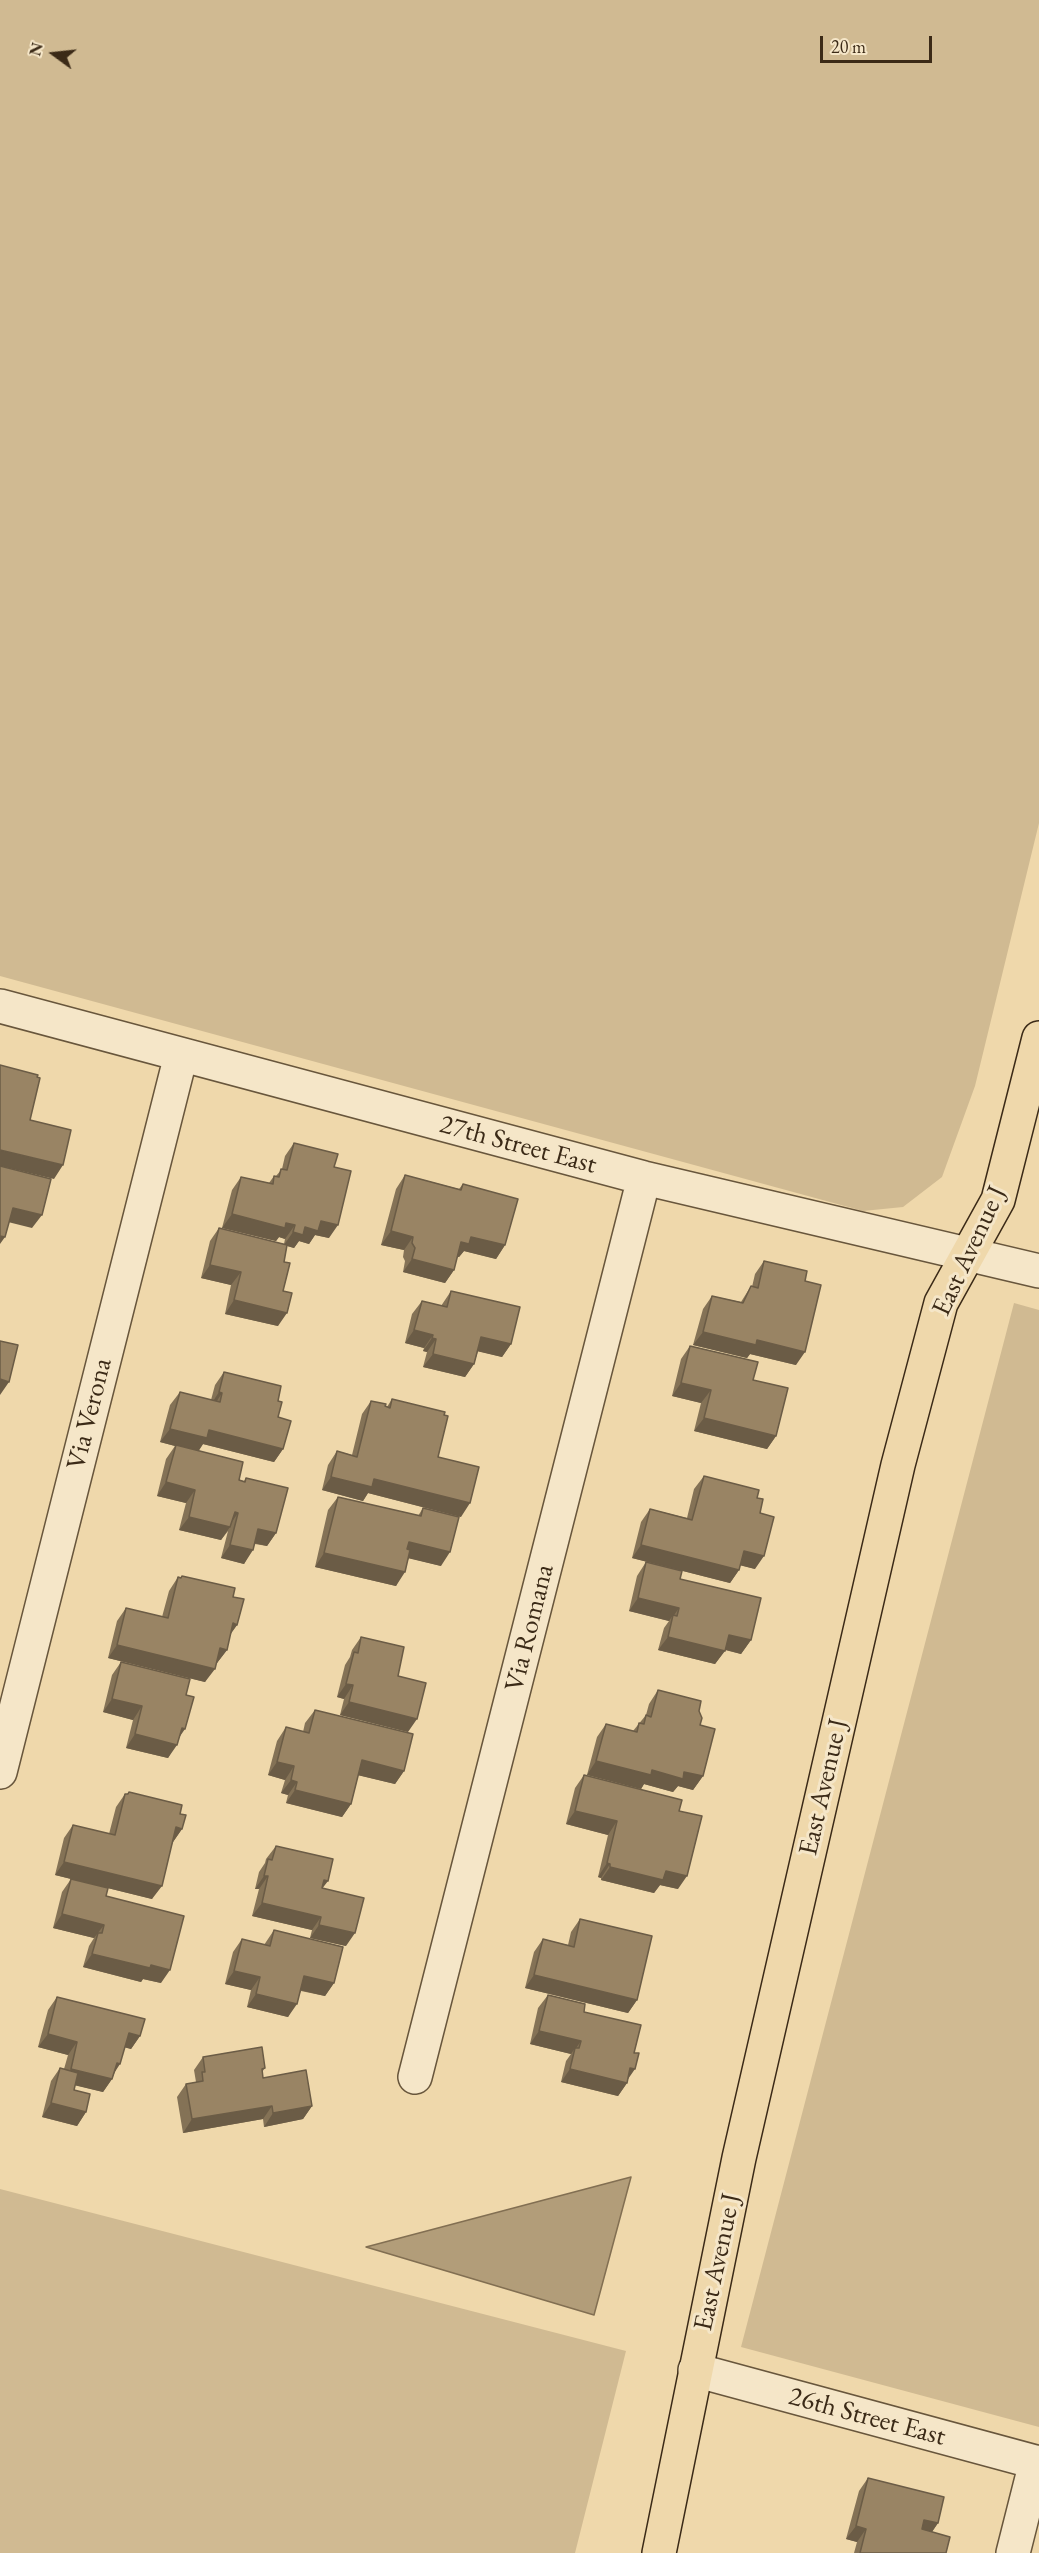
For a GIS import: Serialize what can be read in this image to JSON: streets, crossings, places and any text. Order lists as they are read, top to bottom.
{
  "streets": {
    "main road": ["East Avenue J"],
    "street": [
      "27th Street East",
      "Via Verona",
      "Via Romana",
      "26th Street East"
    ]
  },
  "crossings": [
    ["27th Street East", "East Avenue J"],
    ["27th Street East", "Via Verona"],
    ["27th Street East", "Via Romana"],
    ["East Avenue J", "26th Street East"]
  ],
  "scale_bar": "20 m",
  "north": "left"
}
